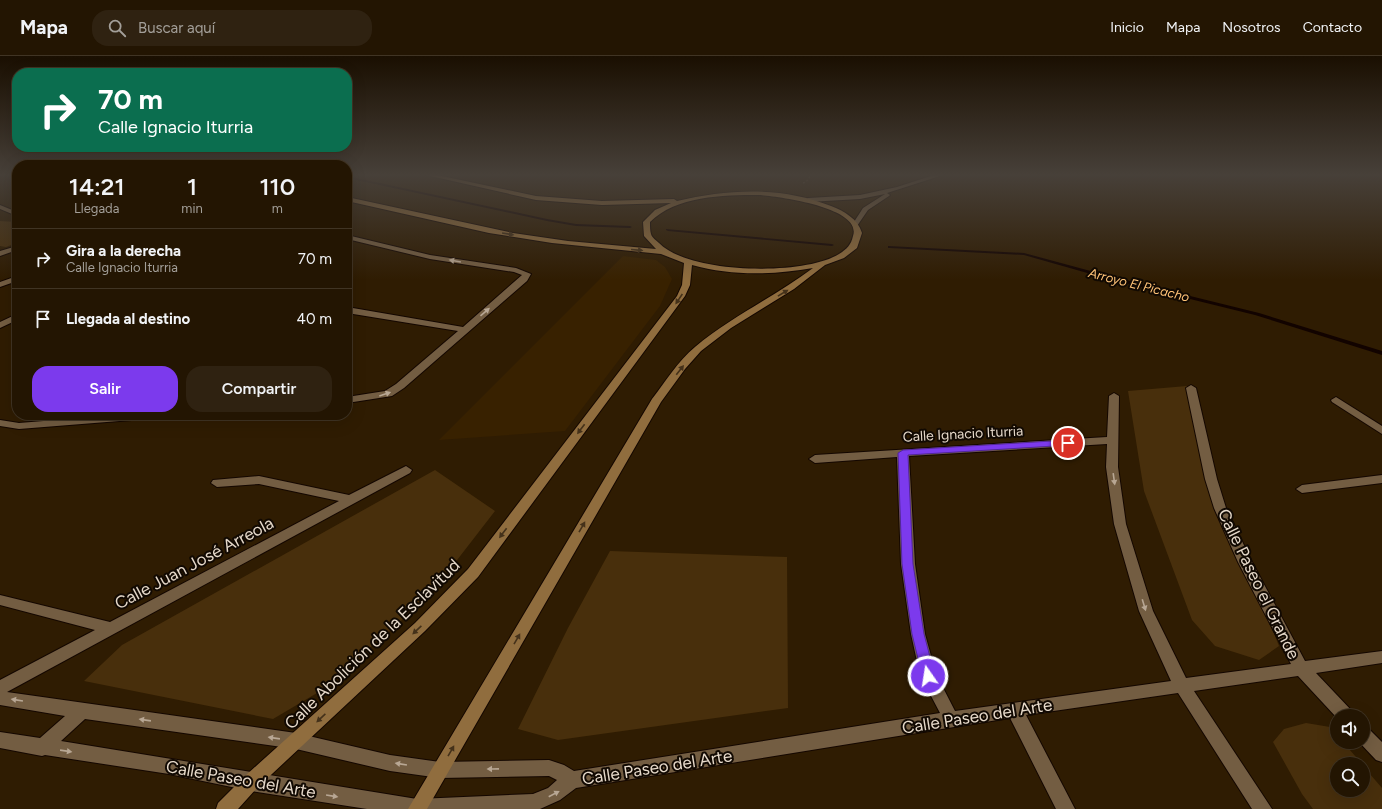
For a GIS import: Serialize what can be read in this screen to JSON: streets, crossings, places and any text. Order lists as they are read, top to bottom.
{
  "streets": {
    "main road": ["Calle Abolición de la Esclavitud"],
    "street": [
      "Calle Ignacio Iturria",
      "Calle Juan José Arreola",
      "Calle Paseo el Grande",
      "Calle Paseo del Arte"
    ]
  },
  "crossings": [
    ["Calle Paseo el Grande", "Calle Paseo del Arte"],
    ["Calle Abolición de la Esclavitud", "Calle Paseo del Arte"]
  ],
  "water": ["Arroyo El Picacho"],
  "page": {
    "header": "Mapa",
    "search": "Buscar aquí",
    "nav": [
      "Inicio",
      "Mapa",
      "Nosotros",
      "Contacto"
    ],
    "turn": ["70 m", "Calle Ignacio Iturria"],
    "eta": [
      "14:21",
      "Llegada",
      "1",
      "min",
      "110",
      "m"
    ],
    "list": [
      {
        "name": "Gira a la derecha",
        "note": "Calle Ignacio Iturria",
        "value": "70 m"
      },
      {
        "name": "Llegada al destino",
        "value": "40 m"
      }
    ],
    "buttons": ["Salir", "Compartir"]
  }
}
